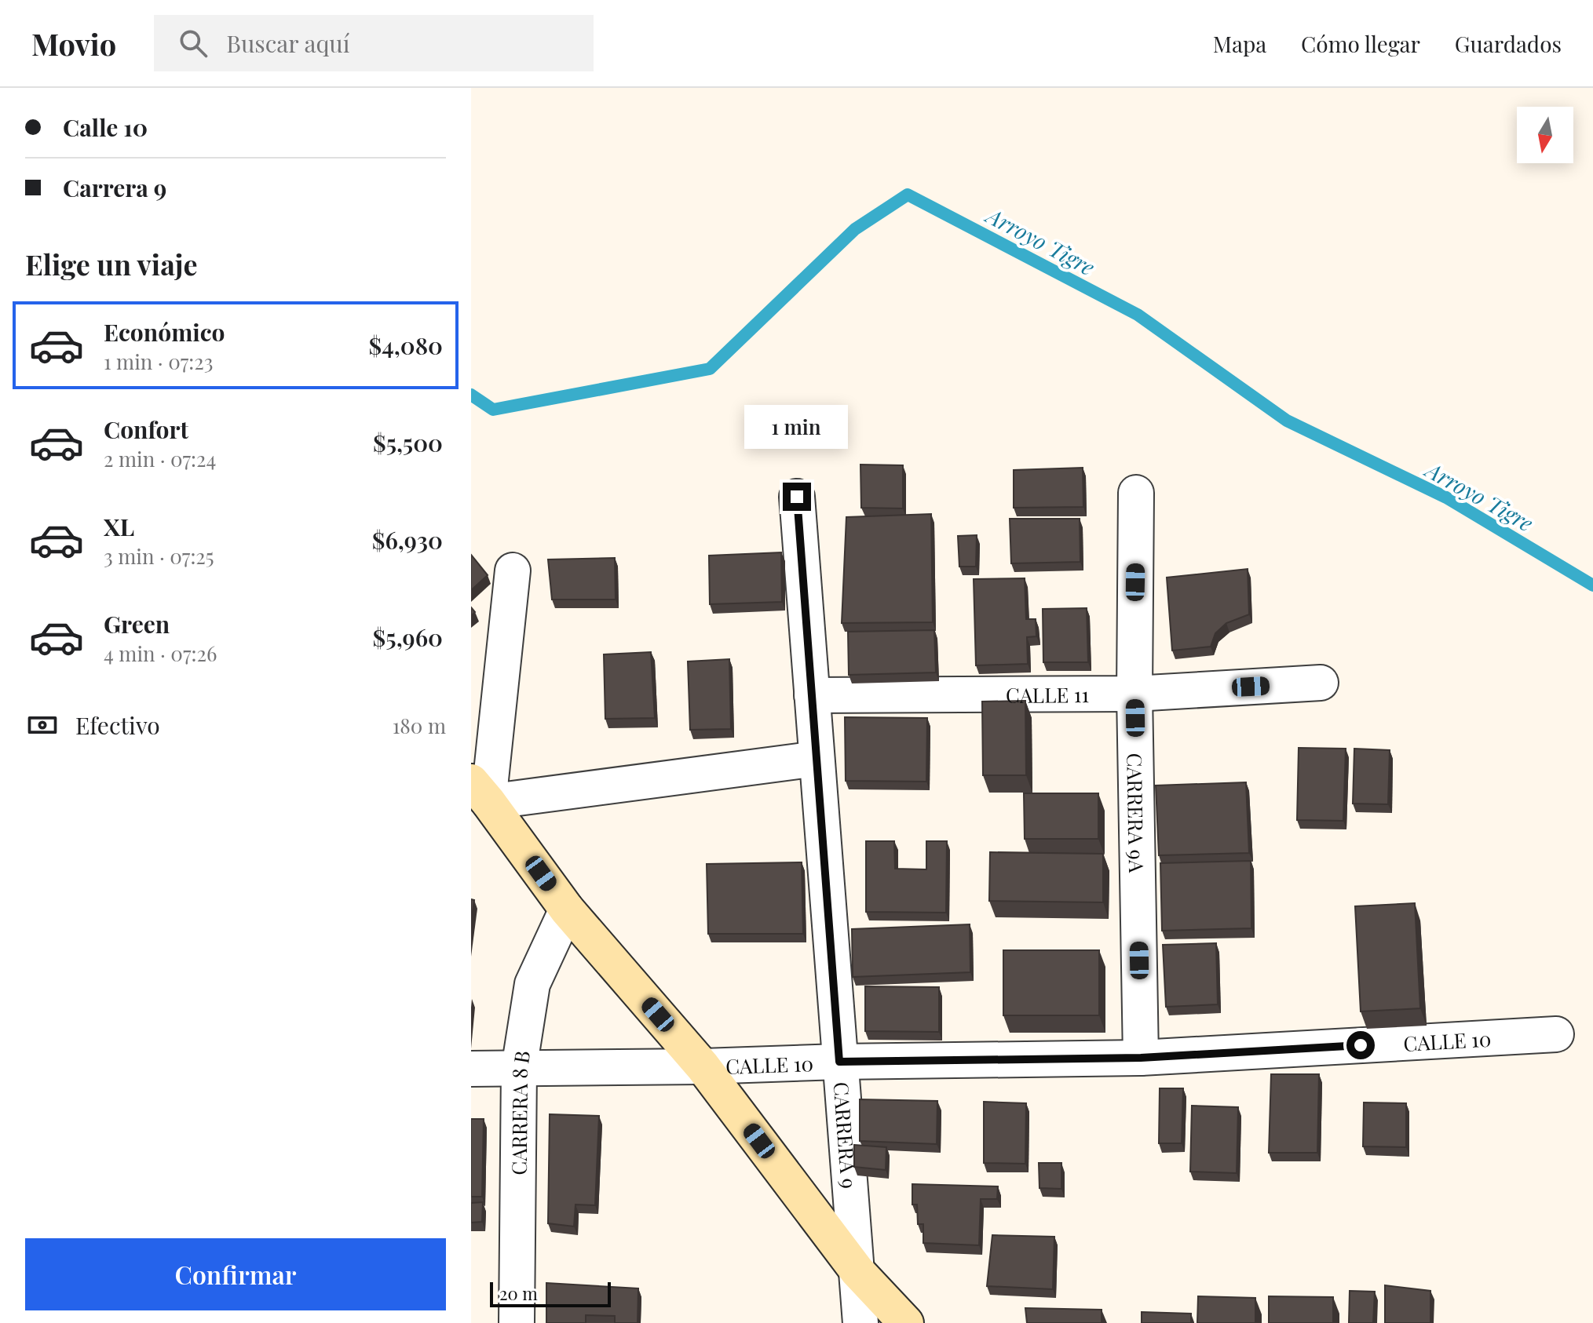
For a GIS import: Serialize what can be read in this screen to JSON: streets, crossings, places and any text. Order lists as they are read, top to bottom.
{
  "streets": {
    "street": [
      "CALLE 11",
      "CARRERA 9A",
      "CALLE 10",
      "CARRERA 8 B",
      "CARRERA 9"
    ]
  },
  "crossings": [
    ["CALLE 11", "CARRERA 9A"],
    ["CALLE 11", "CARRERA 9"],
    ["CARRERA 9A", "CALLE 10"],
    ["CALLE 10", "CARRERA 8 B"],
    ["CALLE 10", "CARRERA 9"]
  ],
  "water": ["Arroyo Tigre"],
  "scale_bar": "20 m",
  "north": "bottom",
  "page": {
    "header": "Movio",
    "search": "Buscar aquí",
    "nav": ["Mapa", "Cómo llegar", "Guardados"],
    "banner": ["Calle 10", "Carrera 9"],
    "heading": "Elige un viaje",
    "list": [
      {
        "name": "Económico",
        "note": "1 min · 07:23",
        "value": "$4,080"
      },
      {
        "name": "Confort",
        "note": "2 min · 07:24",
        "value": "$5,500"
      },
      {
        "name": "XL",
        "note": "3 min · 07:25",
        "value": "$6,930"
      },
      {
        "name": "Green",
        "note": "4 min · 07:26",
        "value": "$5,960"
      }
    ],
    "bubble": "1 min",
    "pay": ["Efectivo", "180 m"],
    "buttons": "Confirmar",
    "scale": "20 m"
  }
}
